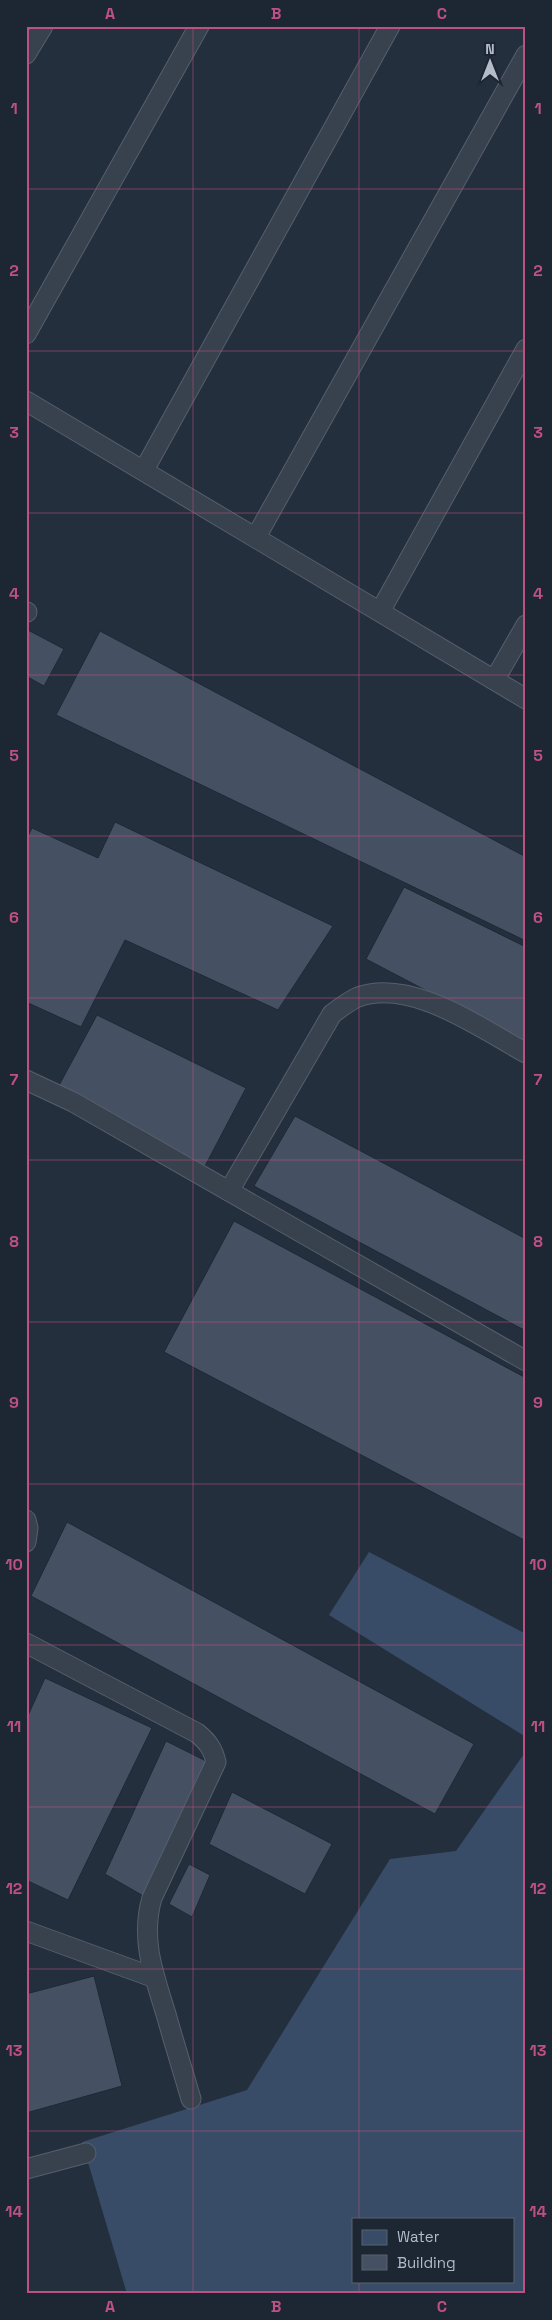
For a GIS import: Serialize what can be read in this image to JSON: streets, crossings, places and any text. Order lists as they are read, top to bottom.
{
  "legend": ["Water", "Building"],
  "north": "top",
  "grid": {
    "columns": ["A", "B", "C"],
    "rows": [
      "1",
      "2",
      "3",
      "4",
      "5",
      "6",
      "7",
      "8",
      "9",
      "10",
      "11",
      "12",
      "13",
      "14"
    ]
  }
}
